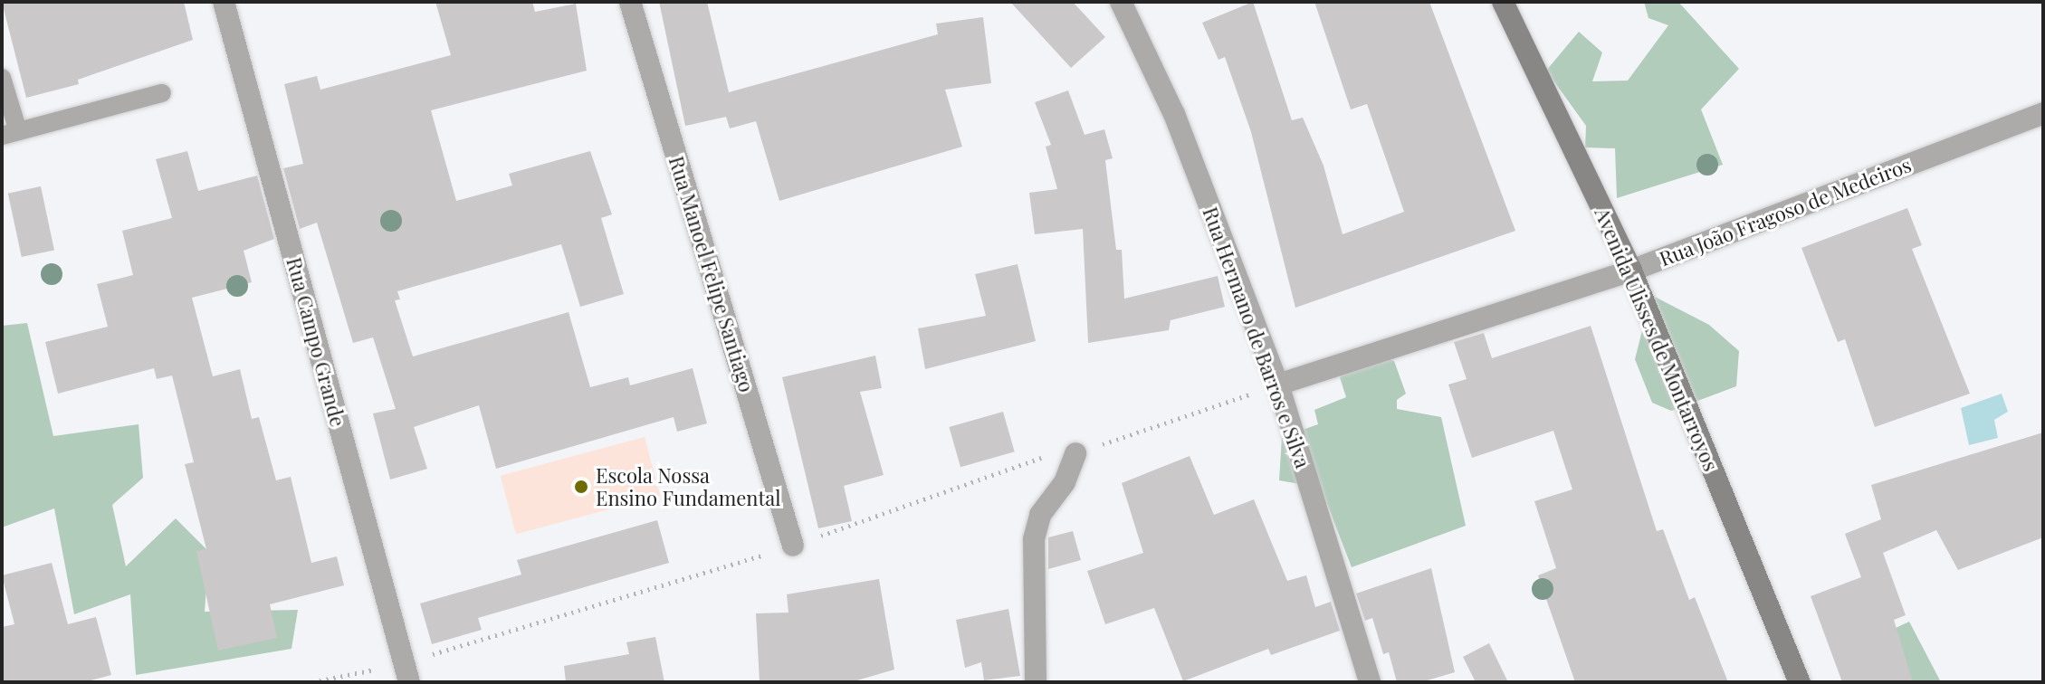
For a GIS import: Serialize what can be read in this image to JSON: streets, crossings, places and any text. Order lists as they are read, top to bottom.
{
  "streets": {
    "street": [
      "Rua João Fragoso de Medeiros",
      "Rua Manoel Felipe Santiago",
      "Rua Hermano de Barros e Silva",
      "Avenida Ulisses de Montarroyos",
      "Rua Campo Grande"
    ]
  },
  "crossings": [
    ["Rua João Fragoso de Medeiros", "Rua Hermano de Barros e Silva"],
    ["Rua João Fragoso de Medeiros", "Avenida Ulisses de Montarroyos"]
  ],
  "places": ["Escola Nossa Ensino Fundamental"]
}
